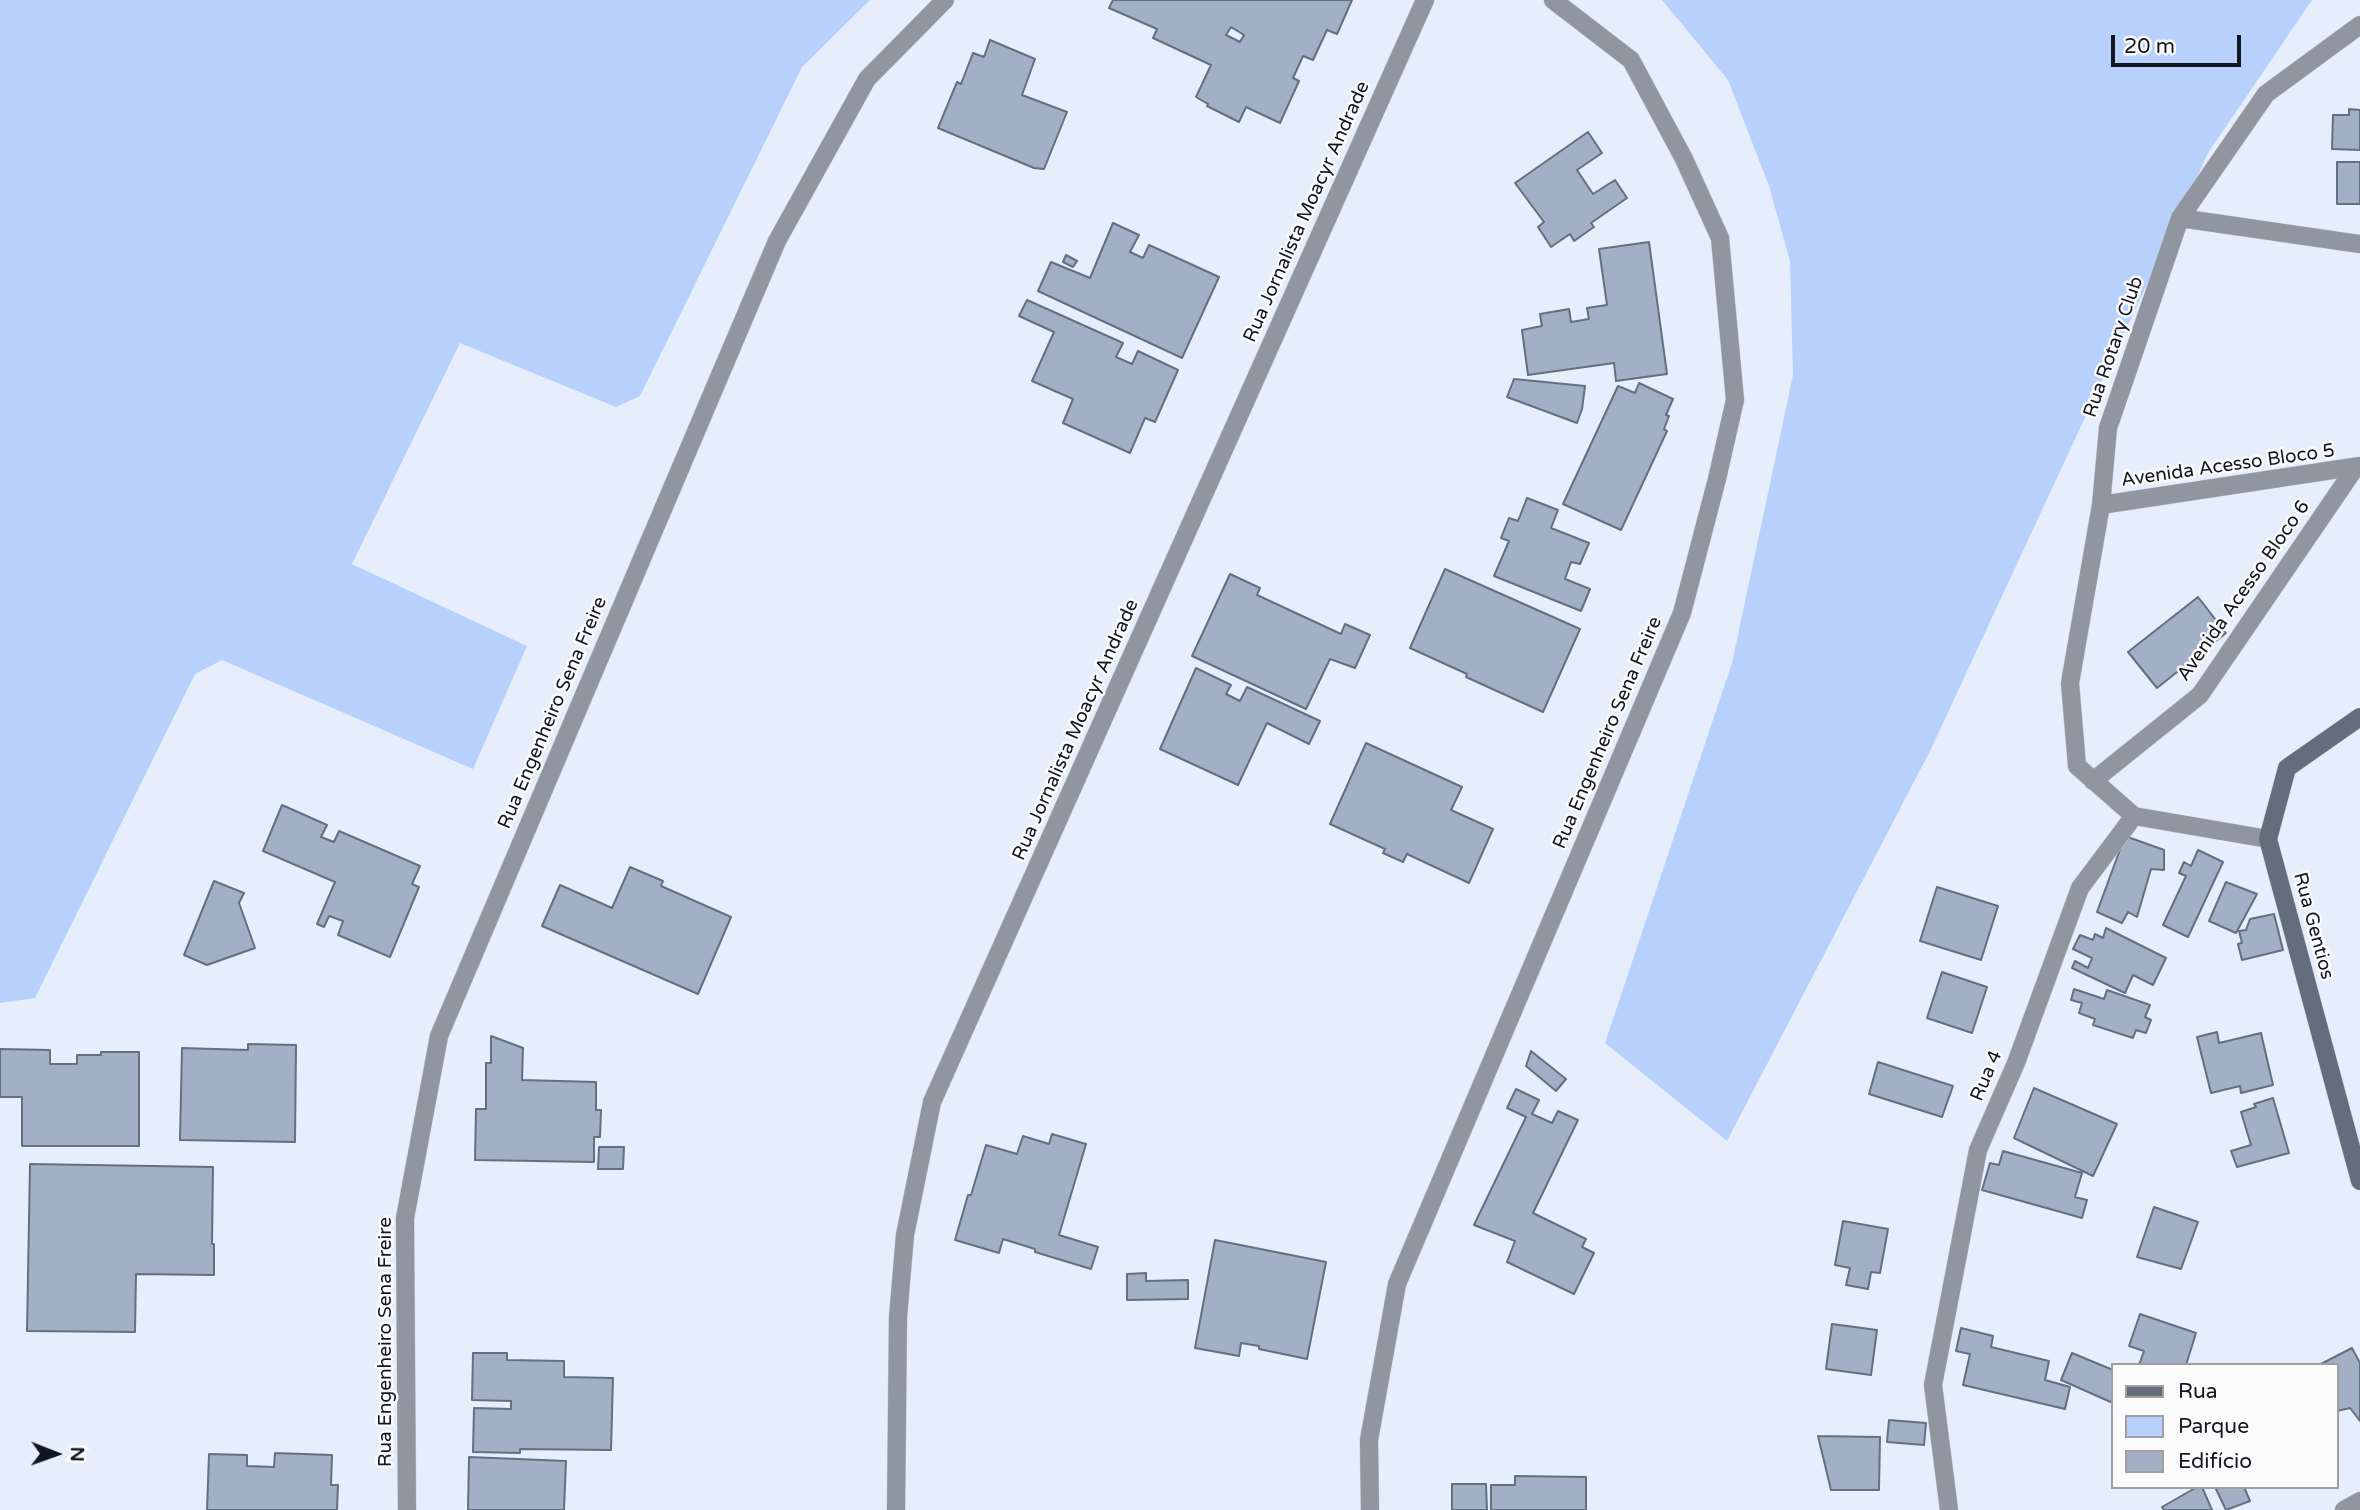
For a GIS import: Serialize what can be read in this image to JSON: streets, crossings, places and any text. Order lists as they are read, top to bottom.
{
  "streets": {
    "street": [
      "Rua Jornalista Moacyr Andrade",
      "Rua Rotary Club",
      "Avenida Acesso Bloco 5",
      "Avenida Acesso Bloco 6",
      "Rua Engenheiro Sena Freire",
      "Rua Gentios",
      "Rua 4"
    ]
  },
  "crossings": [
    ["Rua Rotary Club", "Avenida Acesso Bloco 5"],
    ["Rua Rotary Club", "Avenida Acesso Bloco 6"],
    ["Rua Rotary Club", "Rua 4"],
    ["Avenida Acesso Bloco 5", "Avenida Acesso Bloco 6"]
  ],
  "legend": ["Rua", "Parque", "Edifício"],
  "scale_bar": "20 m",
  "north": "right"
}
